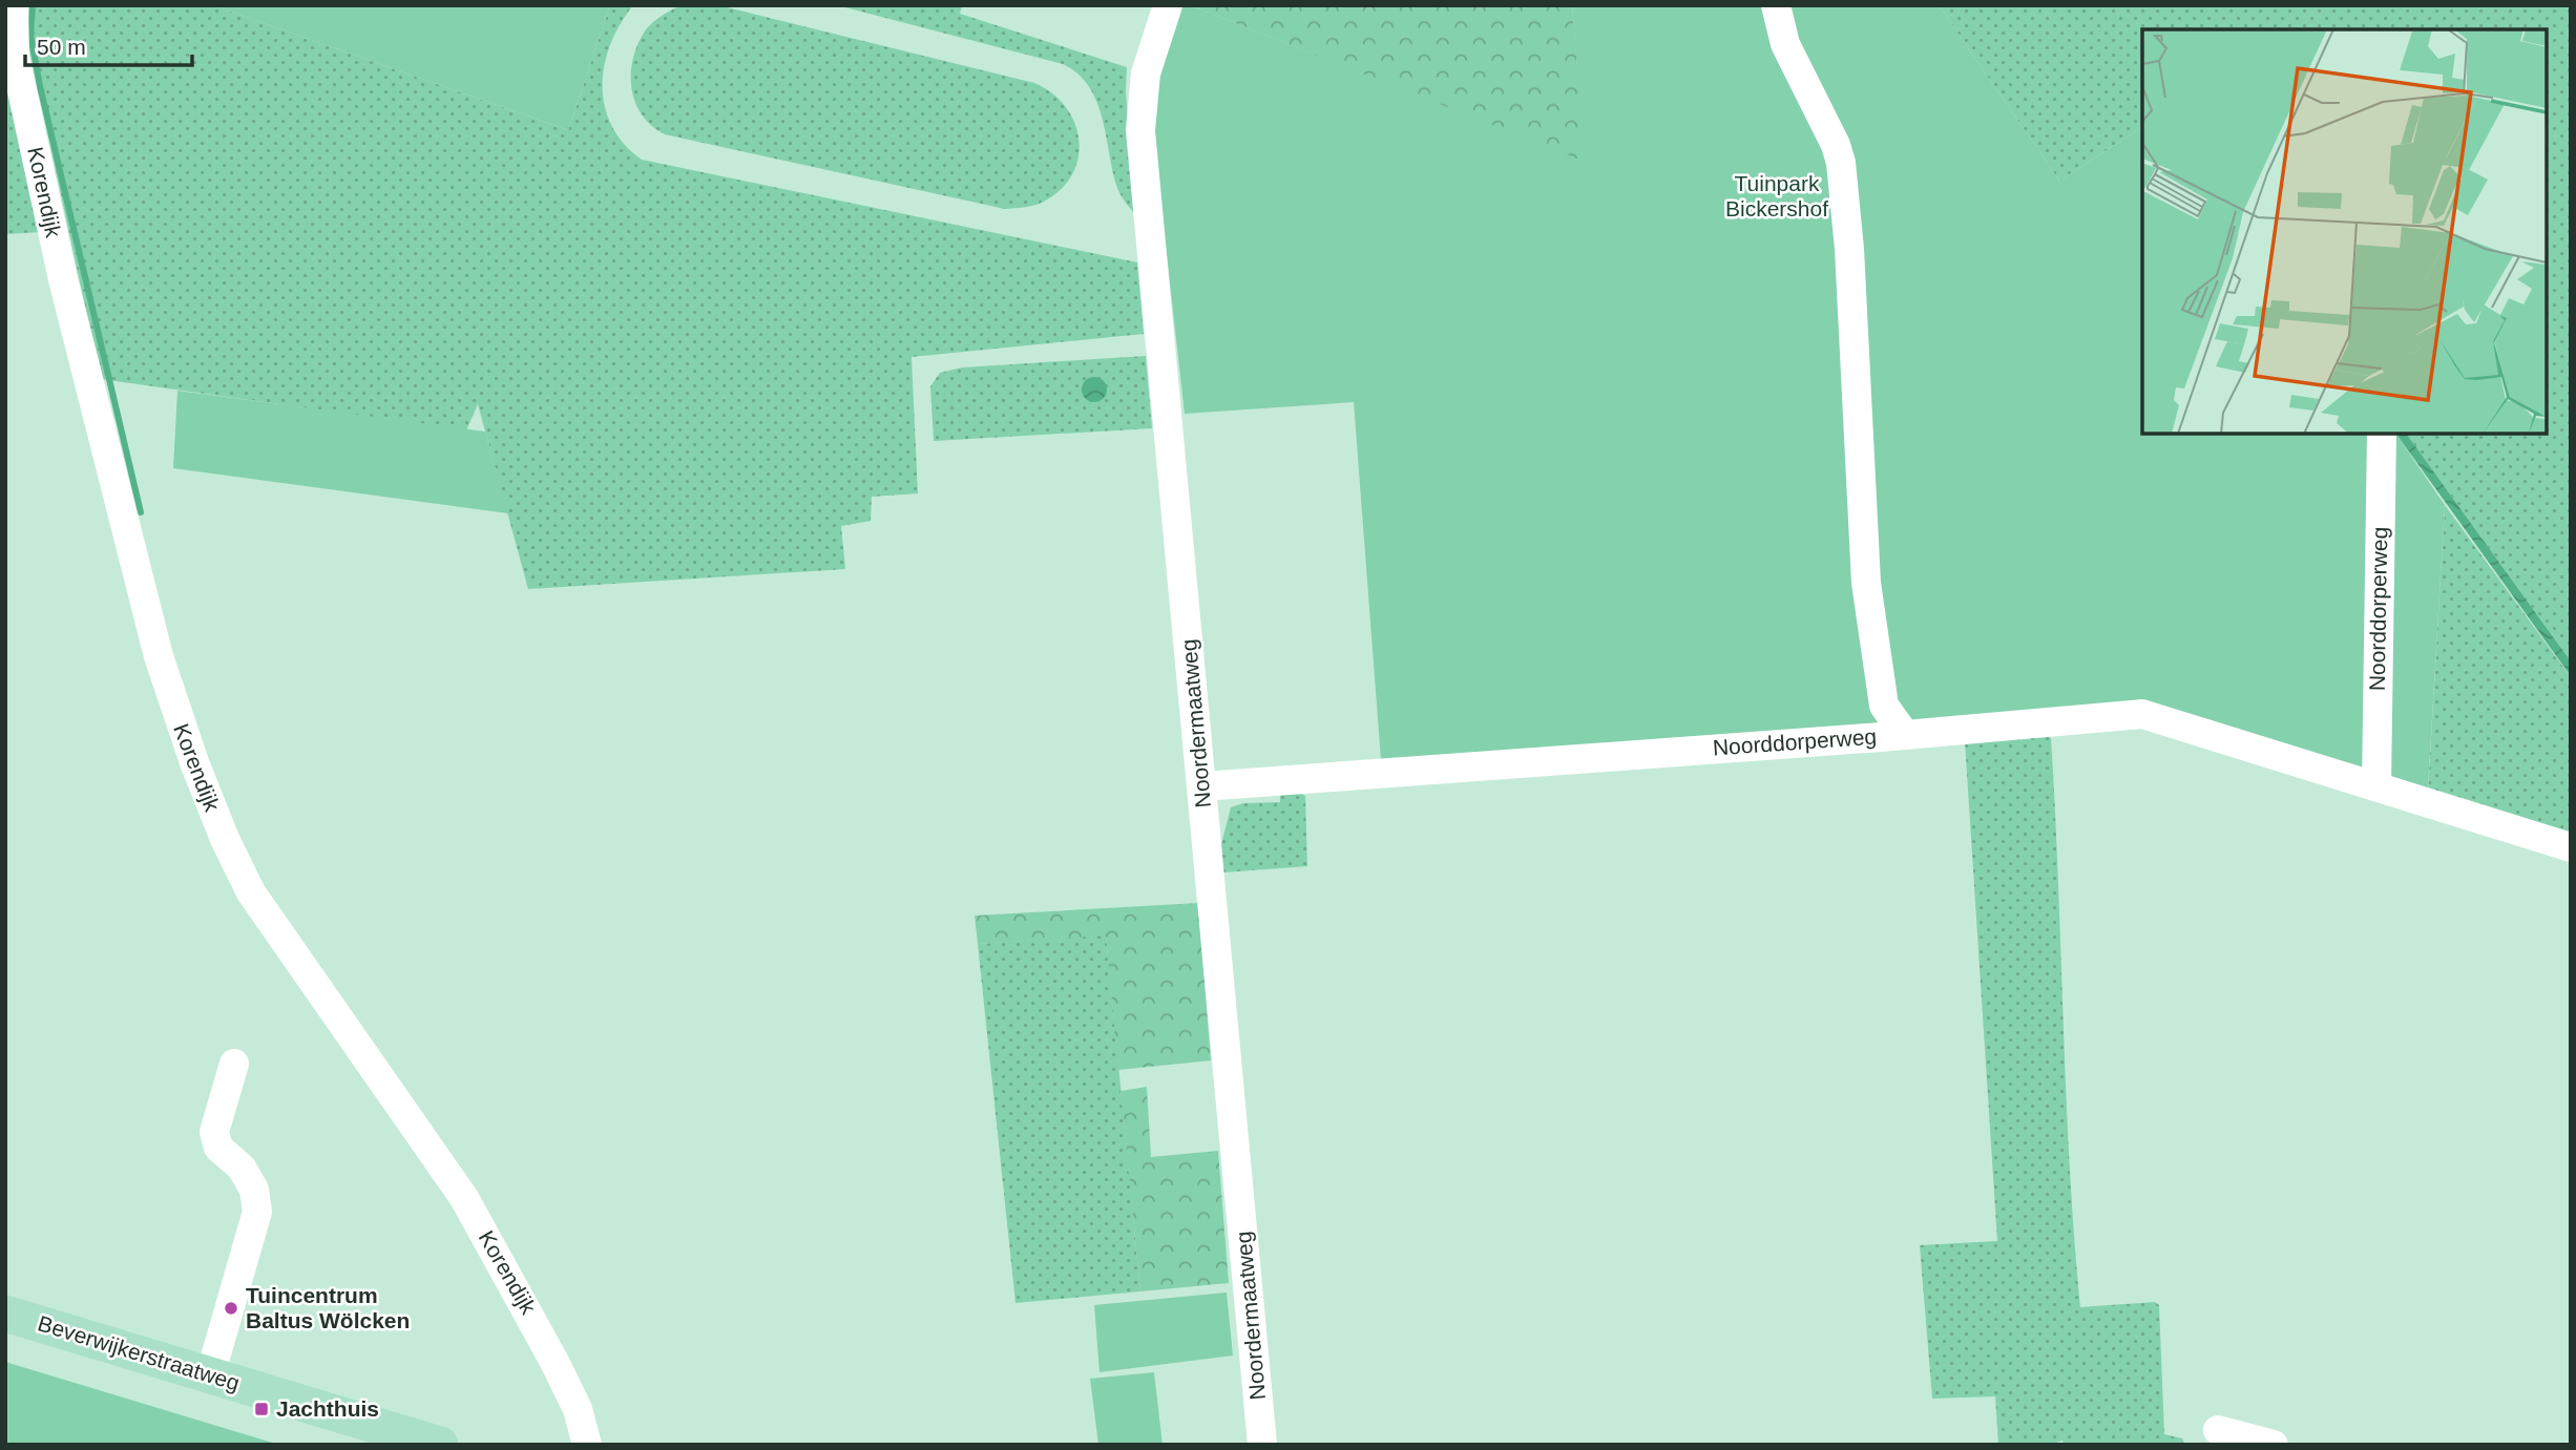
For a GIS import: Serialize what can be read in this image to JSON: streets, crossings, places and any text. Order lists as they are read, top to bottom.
{
  "streets": {
    "main road": ["Beverwijkerstraatweg"],
    "street": ["Korendijk", "Noorddorperweg", "Noordermaatweg"]
  },
  "crossings": [
    ["Noorddorperweg", "Noordermaatweg"]
  ],
  "parks": ["Tuinpark Bickershof"],
  "places": {
    "other": ["Tuincentrum Baltus Wölcken"],
    "transit": ["Jachthuis"]
  },
  "scale_bar": "50 m"
}
